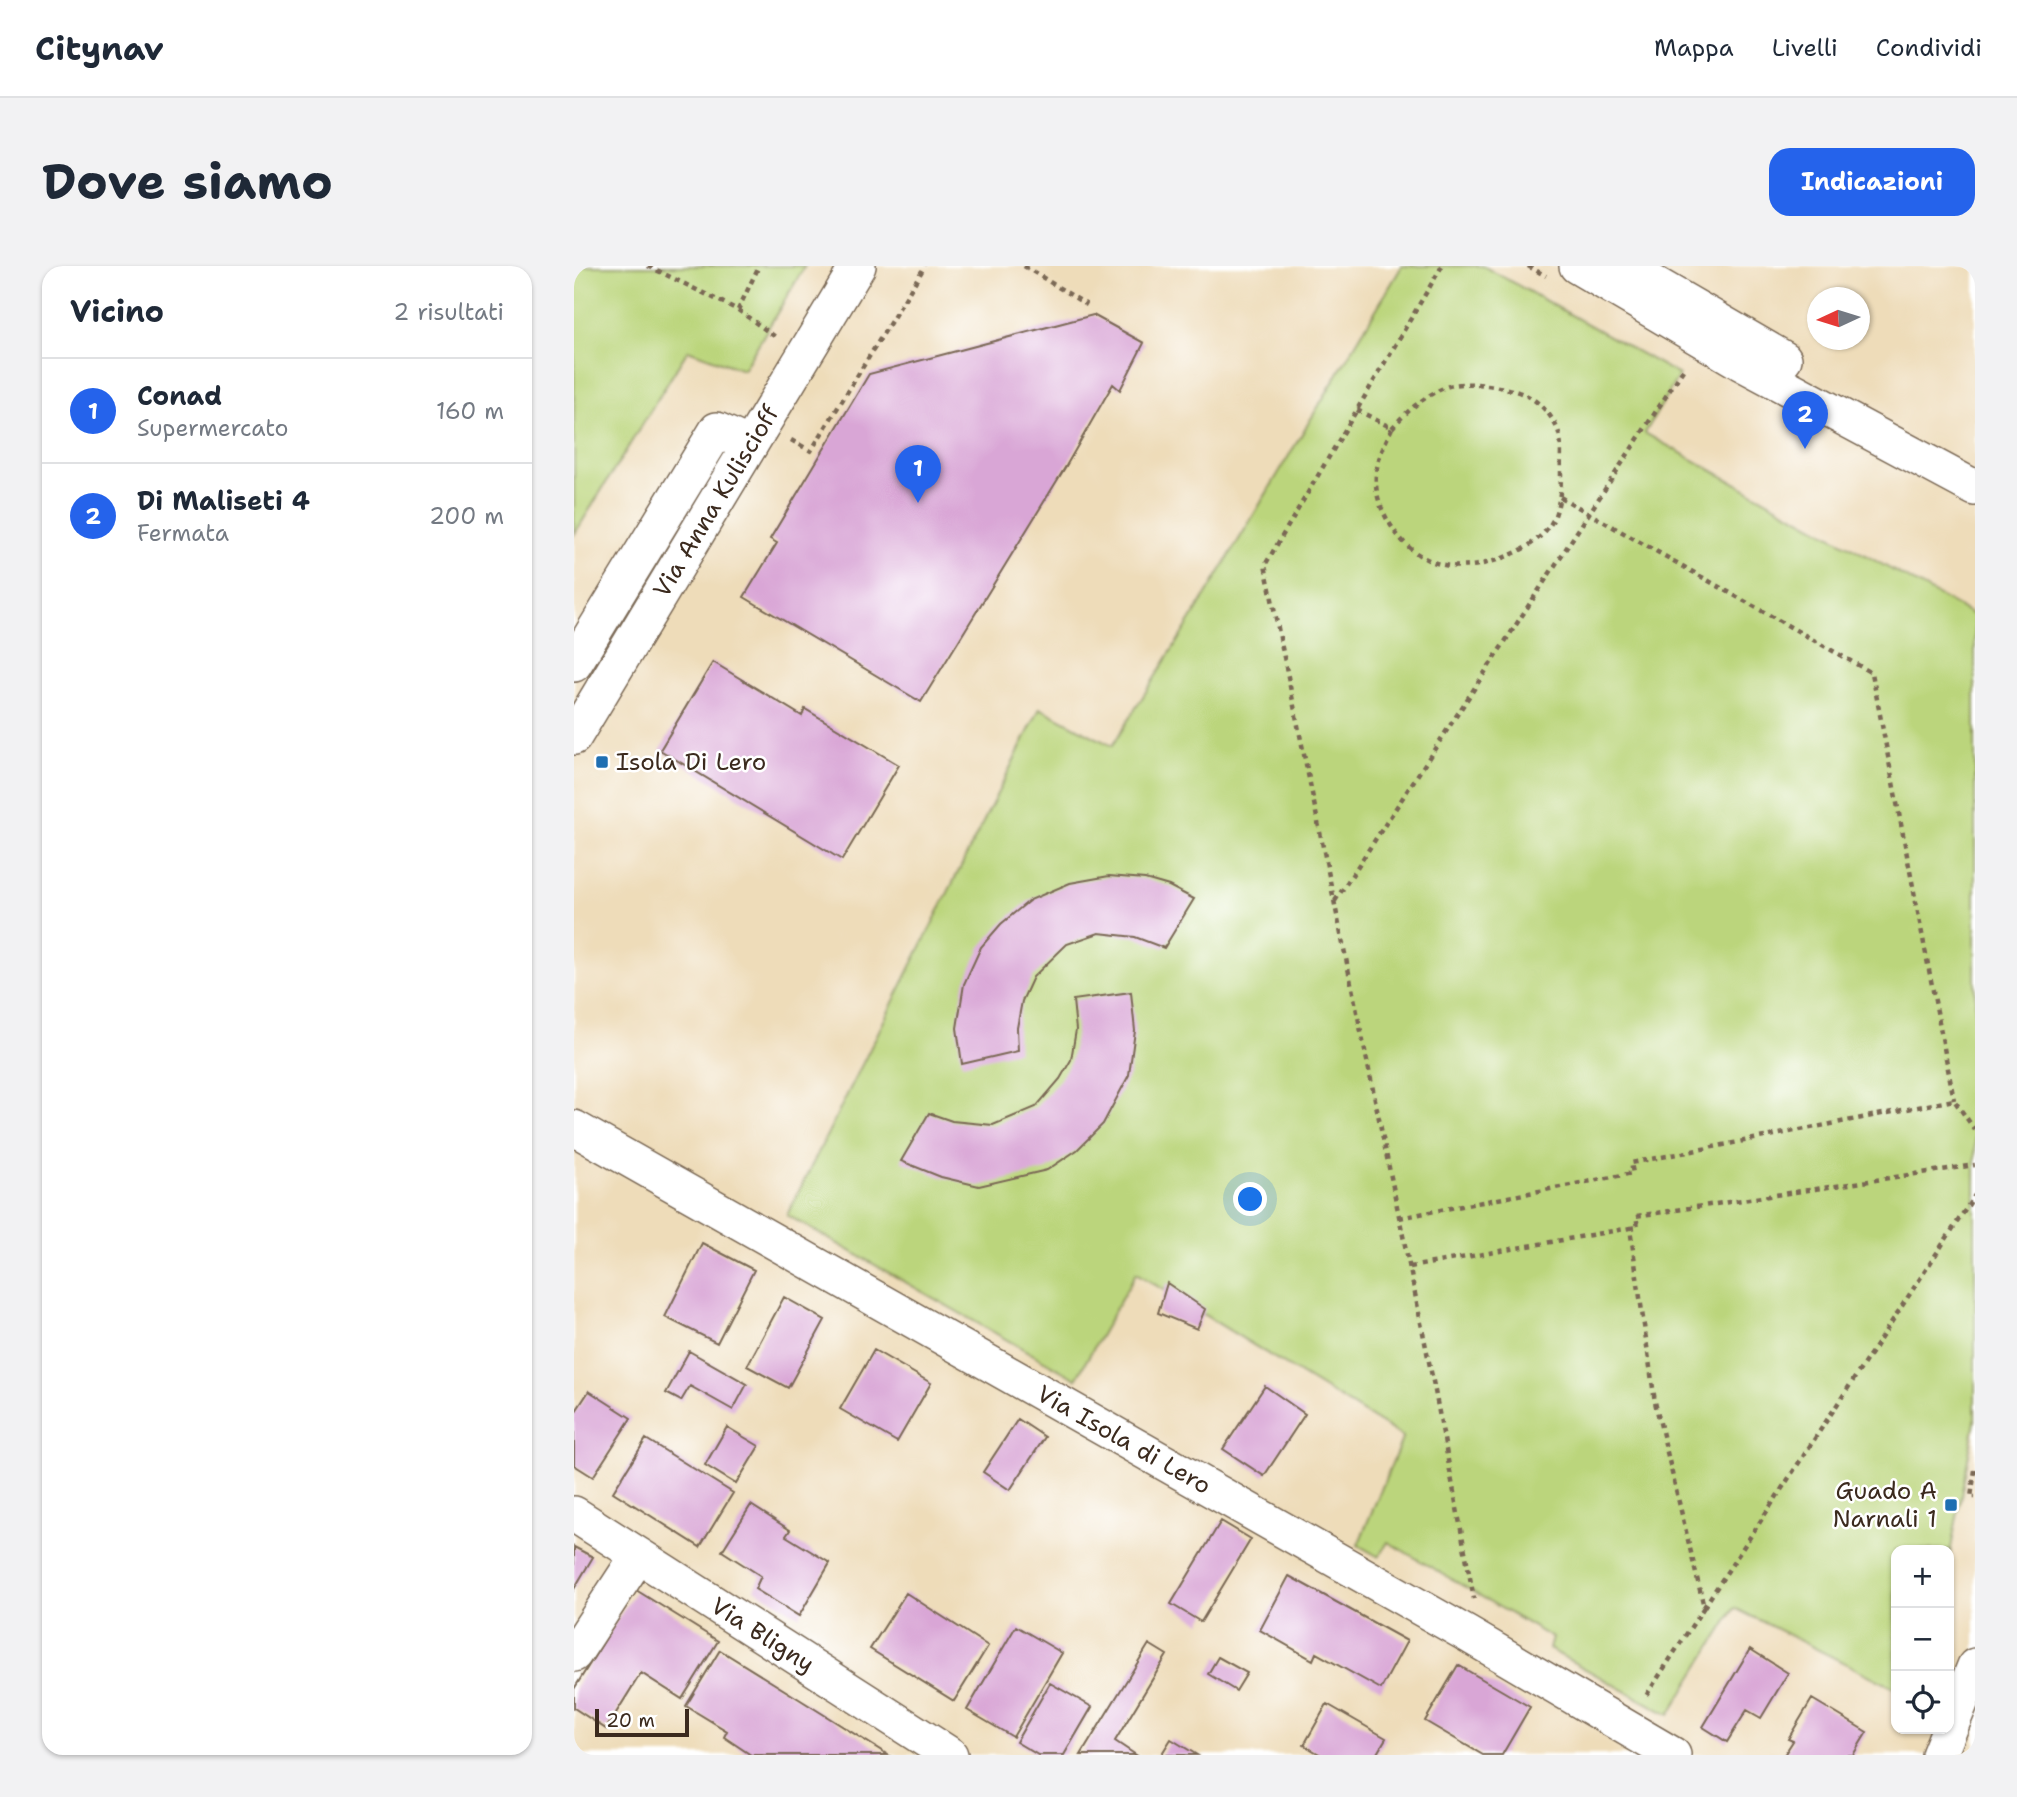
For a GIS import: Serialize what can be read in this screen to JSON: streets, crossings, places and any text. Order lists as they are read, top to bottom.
{
  "streets": {
    "street": ["Via Anna Kuliscioff", "Via Isola di Lero", "Via Bligny"]
  },
  "places": {
    "transit": ["Isola Di Lero", "Guado A Narnali 1"]
  },
  "scale_bar": "20 m",
  "north": "left",
  "page": {
    "header": "Citynav",
    "nav": ["Mappa", "Livelli", "Condividi"],
    "buttons": "Indicazioni",
    "title": "Dove siamo",
    "heading": ["Vicino", "2 risultati"],
    "list": [
      {
        "mark": "1",
        "name": "Conad",
        "note": "Supermercato",
        "value": "160 m"
      },
      {
        "mark": "2",
        "name": "Di Maliseti 4",
        "note": "Fermata",
        "value": "200 m"
      }
    ],
    "pins": ["2", "1"],
    "map_buttons": ["+", "−"],
    "scale": "20 m"
  }
}
